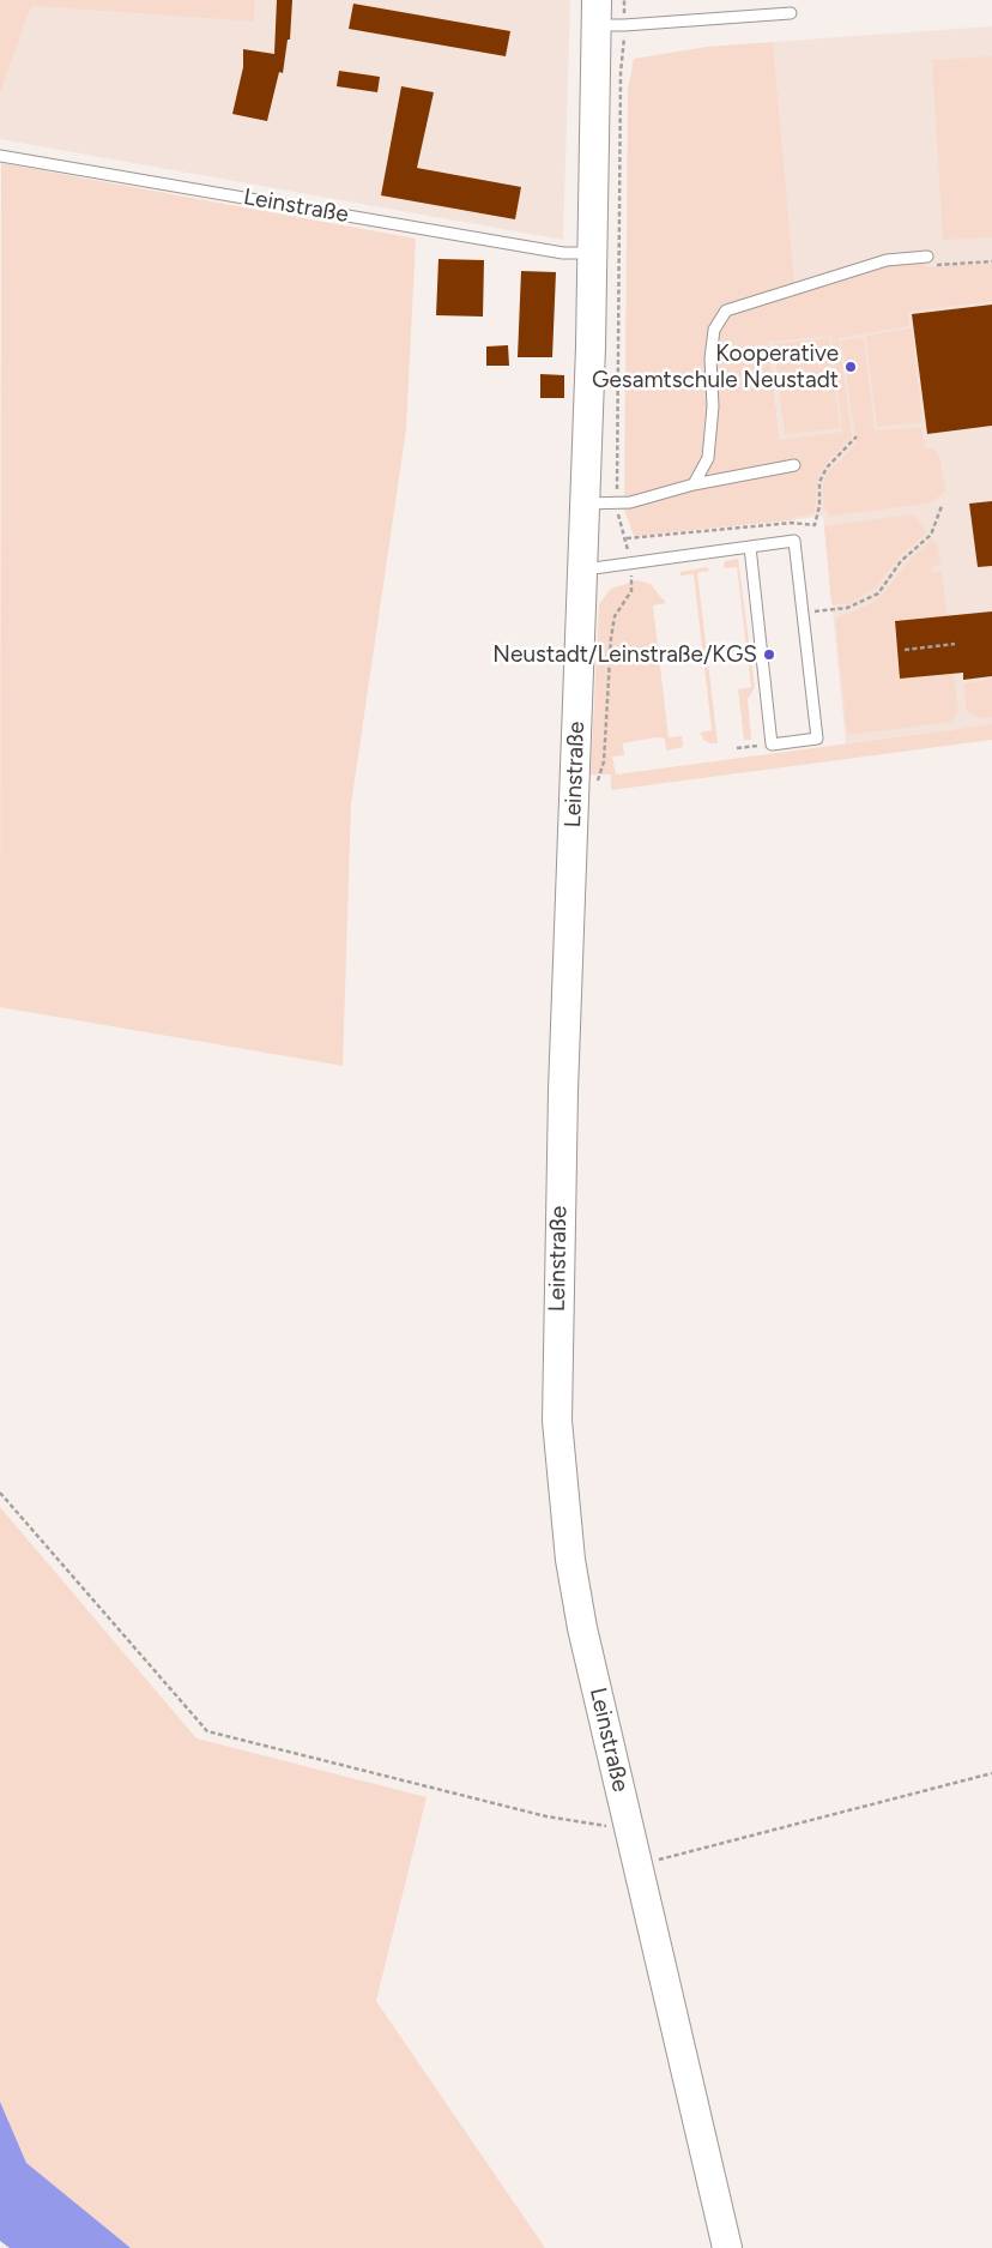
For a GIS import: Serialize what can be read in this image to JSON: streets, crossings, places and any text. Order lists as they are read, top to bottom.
{
  "streets": {
    "main road": ["Leinstraße"]
  },
  "places": ["Kooperative Gesamtschule Neustadt", "Neustadt/Leinstraße/KGS"]
}
